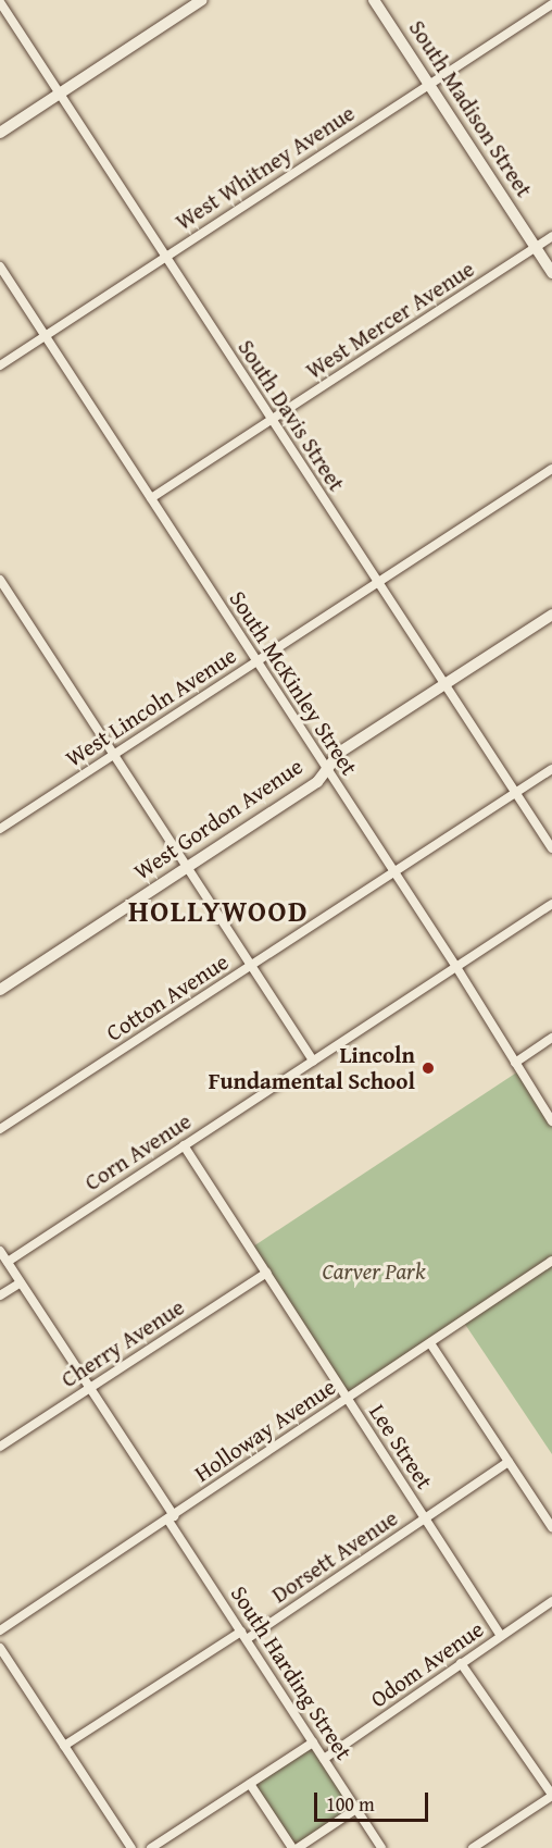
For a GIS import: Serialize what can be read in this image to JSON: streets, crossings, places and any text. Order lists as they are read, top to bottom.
{
  "streets": {
    "street": [
      "South Madison Street",
      "West Whitney Avenue",
      "West Mercer Avenue",
      "South Davis Street",
      "South McKinley Street",
      "West Lincoln Avenue",
      "West Gordon Avenue",
      "Cotton Avenue",
      "Corn Avenue",
      "Cherry Avenue",
      "Holloway Avenue",
      "Lee Street",
      "Dorsett Avenue",
      "Odom Avenue",
      "South Harding Street"
    ]
  },
  "crossings": [
    ["South Madison Street", "West Whitney Avenue"],
    ["South Madison Street", "West Mercer Avenue"],
    ["West Whitney Avenue", "South Davis Street"],
    ["West Whitney Avenue", "South McKinley Street"],
    ["West Mercer Avenue", "South Davis Street"],
    ["West Mercer Avenue", "South McKinley Street"],
    ["South Davis Street", "West Lincoln Avenue"],
    ["South Davis Street", "West Gordon Avenue"],
    ["South Davis Street", "Cotton Avenue"],
    ["South McKinley Street", "West Lincoln Avenue"],
    ["South McKinley Street", "West Gordon Avenue"],
    ["South McKinley Street", "Cotton Avenue"],
    ["South McKinley Street", "Corn Avenue"],
    ["Corn Avenue", "Lee Street"],
    ["Corn Avenue", "South Harding Street"],
    ["Cherry Avenue", "Lee Street"],
    ["Cherry Avenue", "South Harding Street"],
    ["Holloway Avenue", "Lee Street"],
    ["Holloway Avenue", "South Harding Street"],
    ["Lee Street", "Dorsett Avenue"],
    ["Lee Street", "Odom Avenue"],
    ["Dorsett Avenue", "South Harding Street"],
    ["Odom Avenue", "South Harding Street"]
  ],
  "districts": ["HOLLYWOOD"],
  "parks": ["Carver Park"],
  "places": ["Lincoln Fundamental School"],
  "scale_bar": "100 m"
}
